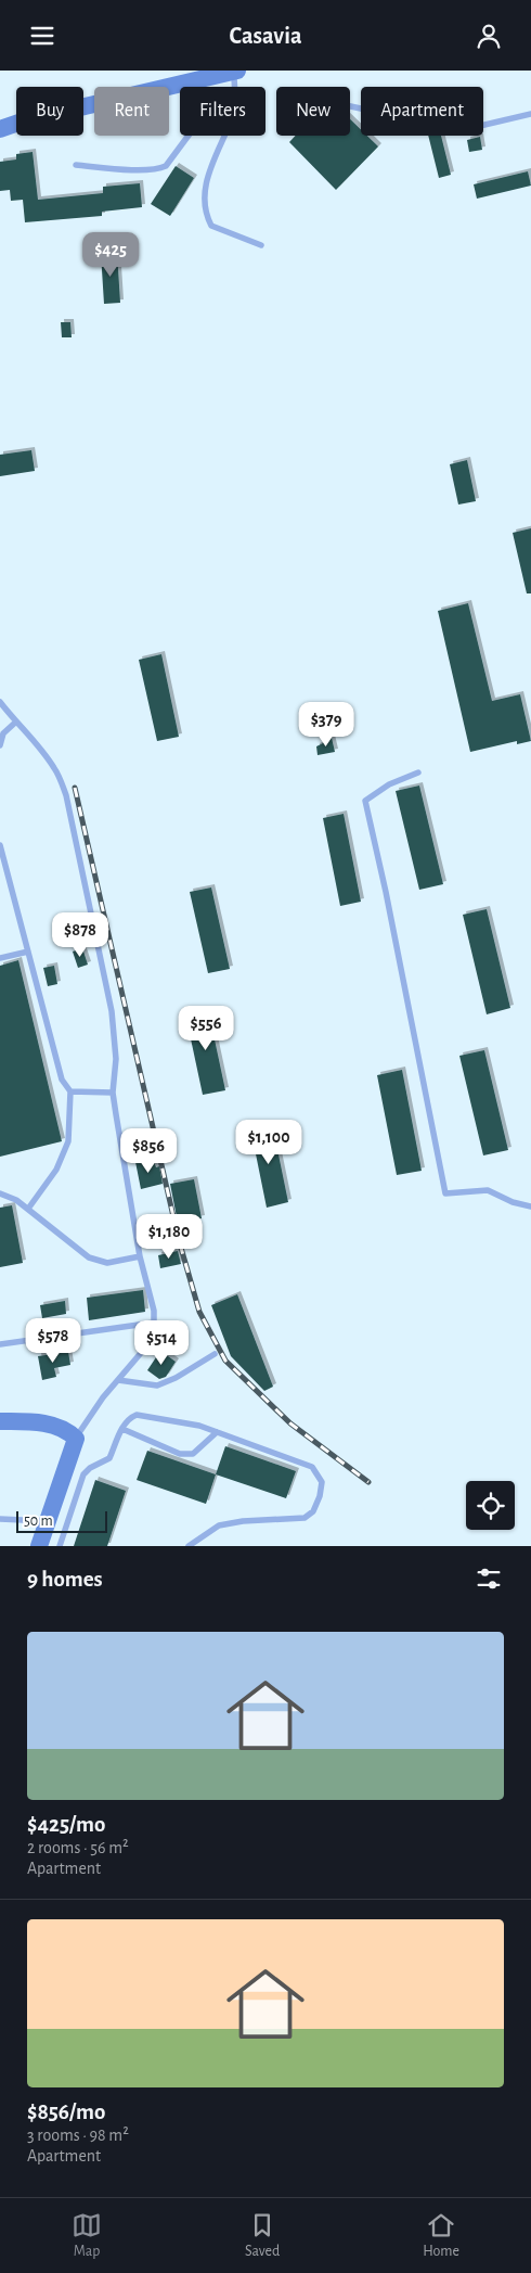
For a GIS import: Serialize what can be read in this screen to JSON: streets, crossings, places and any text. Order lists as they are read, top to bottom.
{
  "scale_bar": "50 m",
  "page": {
    "header": "Casavia",
    "chip": [
      "Buy",
      "Rent",
      "Filters",
      "New",
      "Apartment"
    ],
    "price": [
      "$425",
      "$379",
      "$878",
      "$556",
      "$1,100",
      "$856",
      "$1,180",
      "$578",
      "$514"
    ],
    "scale": "50 m",
    "heading": "9 homes",
    "list": [
      {
        "name": "$425/mo",
        "note": "2 rooms · 56 m² · Apartment"
      },
      {
        "name": "$856/mo",
        "note": "3 rooms · 98 m² · Apartment"
      }
    ],
    "tabs": ["Map", "Saved", "Home"]
  }
}
